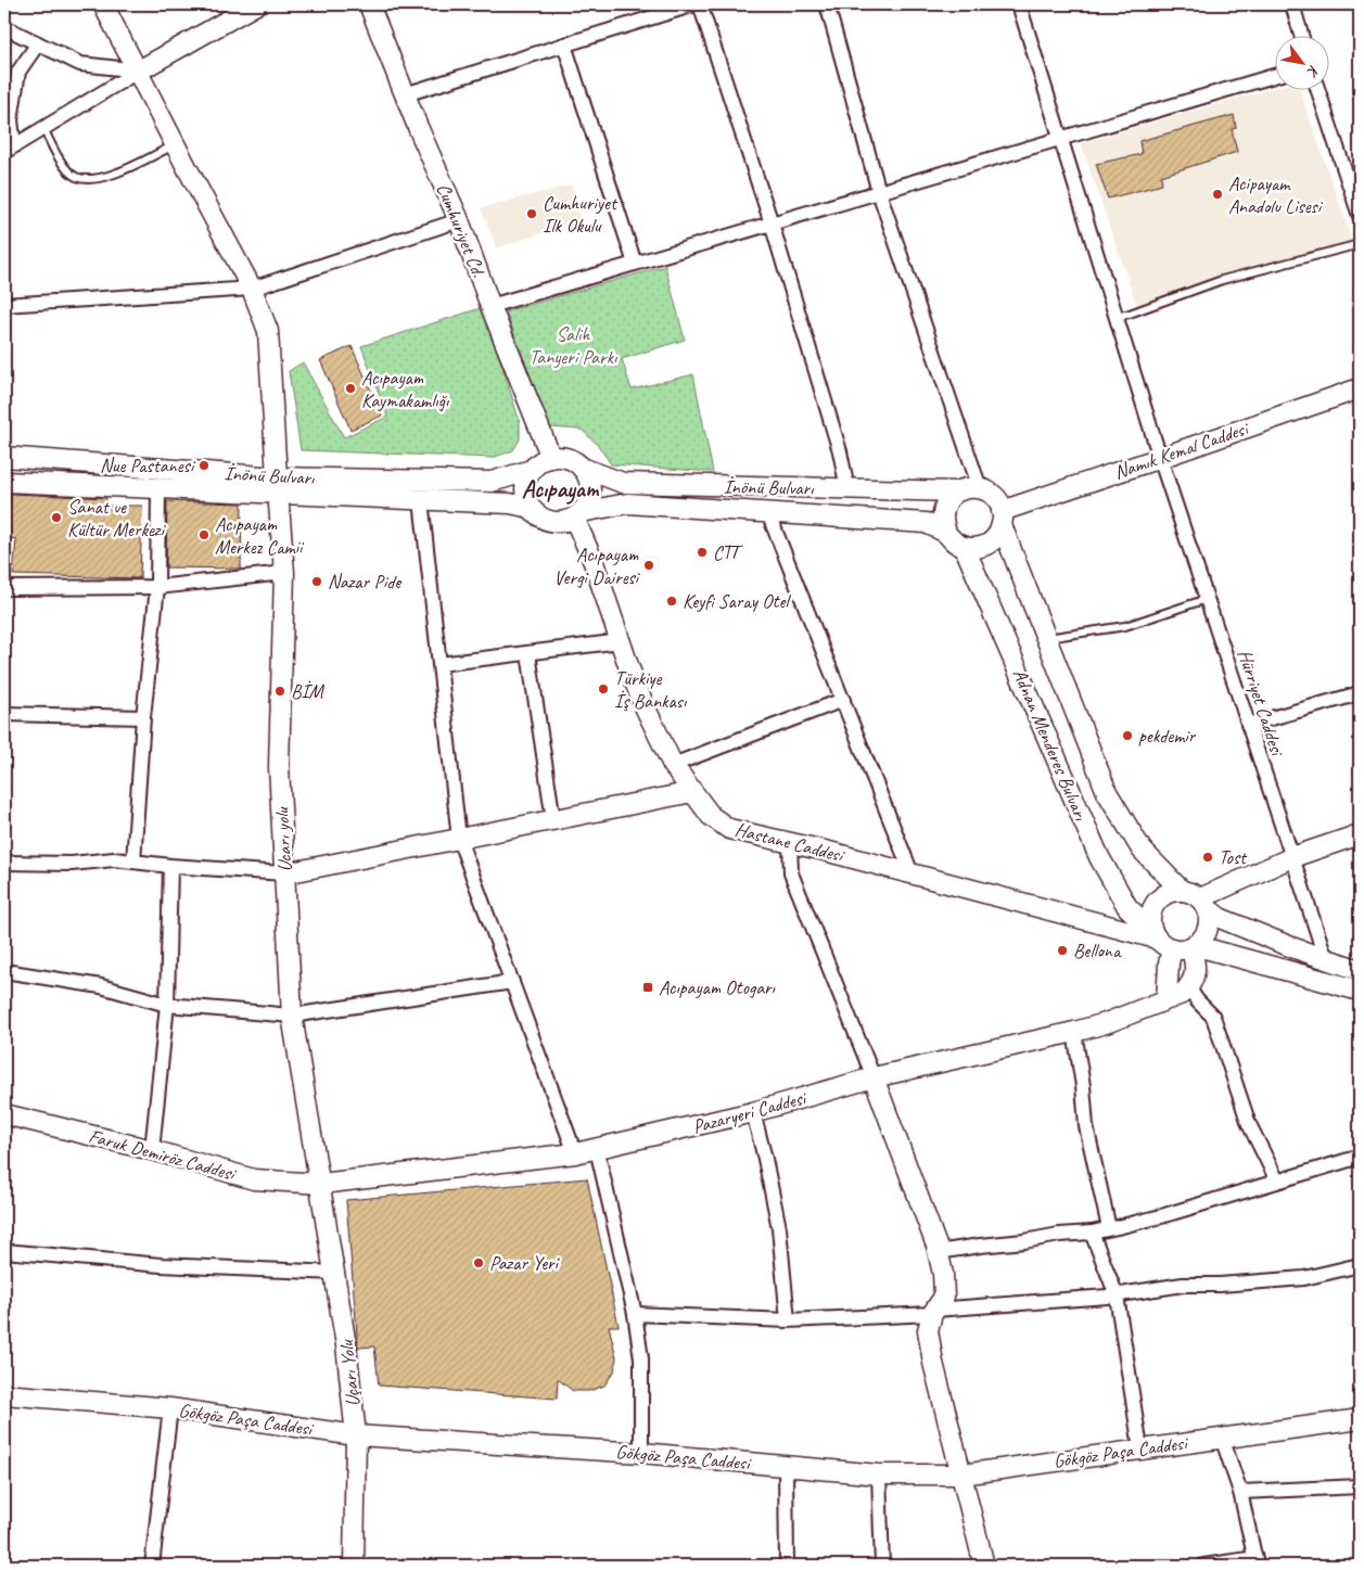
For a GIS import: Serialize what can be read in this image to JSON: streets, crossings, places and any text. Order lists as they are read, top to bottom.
{
  "streets": {
    "street": [
      "Cumhuriyet Cd.",
      "Namık Kemal Caddesi",
      "İnönü Bulvarı",
      "Hürriyet Caddesi",
      "Adnan Menderes Bulvarı",
      "Ucarı yolu",
      "Hastane Caddesi",
      "Pazaryeri Caddesi",
      "Faruk Demiröz Caddesi",
      "Uçarı Yolu",
      "Gökgöz Paşa Caddesi"
    ]
  },
  "crossings": [
    ["Cumhuriyet Cd.", "İnönü Bulvarı"],
    ["Cumhuriyet Cd.", "Hastane Caddesi"],
    ["Namık Kemal Caddesi", "İnönü Bulvarı"],
    ["Namık Kemal Caddesi", "Hürriyet Caddesi"],
    ["Namık Kemal Caddesi", "Adnan Menderes Bulvarı"],
    ["İnönü Bulvarı", "Adnan Menderes Bulvarı"],
    ["İnönü Bulvarı", "Ucarı yolu"],
    ["İnönü Bulvarı", "Hastane Caddesi"],
    ["Adnan Menderes Bulvarı", "Hastane Caddesi"],
    ["Ucarı yolu", "Pazaryeri Caddesi"],
    ["Ucarı yolu", "Faruk Demiröz Caddesi"],
    ["Ucarı yolu", "Uçarı Yolu"],
    ["Pazaryeri Caddesi", "Faruk Demiröz Caddesi"],
    ["Pazaryeri Caddesi", "Uçarı Yolu"],
    ["Faruk Demiröz Caddesi", "Uçarı Yolu"],
    ["Uçarı Yolu", "Gökgöz Paşa Caddesi"]
  ],
  "districts": ["Acıpayam"],
  "parks": ["Salih Tanyeri Parkı"],
  "places": {
    "other": [
      "Acipayam Anadolu Lisesi",
      "Cumhuriyet Ilk Okulu",
      "Acıpayam Kaymakamlığı",
      "Nue Pastanesi",
      "Sanat ve Kültür Merkezi",
      "Acıpayam Merkez Camii",
      "CTT",
      "Acıpayam Vergi Dairesi",
      "Nazar Pide",
      "Keyfi Saray Otel",
      "Türkiye İş Bankası",
      "BİM",
      "pekdemir",
      "Tost",
      "Bellona",
      "Pazar Yeri"
    ],
    "transit": ["Acıpayam Otogarı"]
  },
  "north": "bottom right"
}
